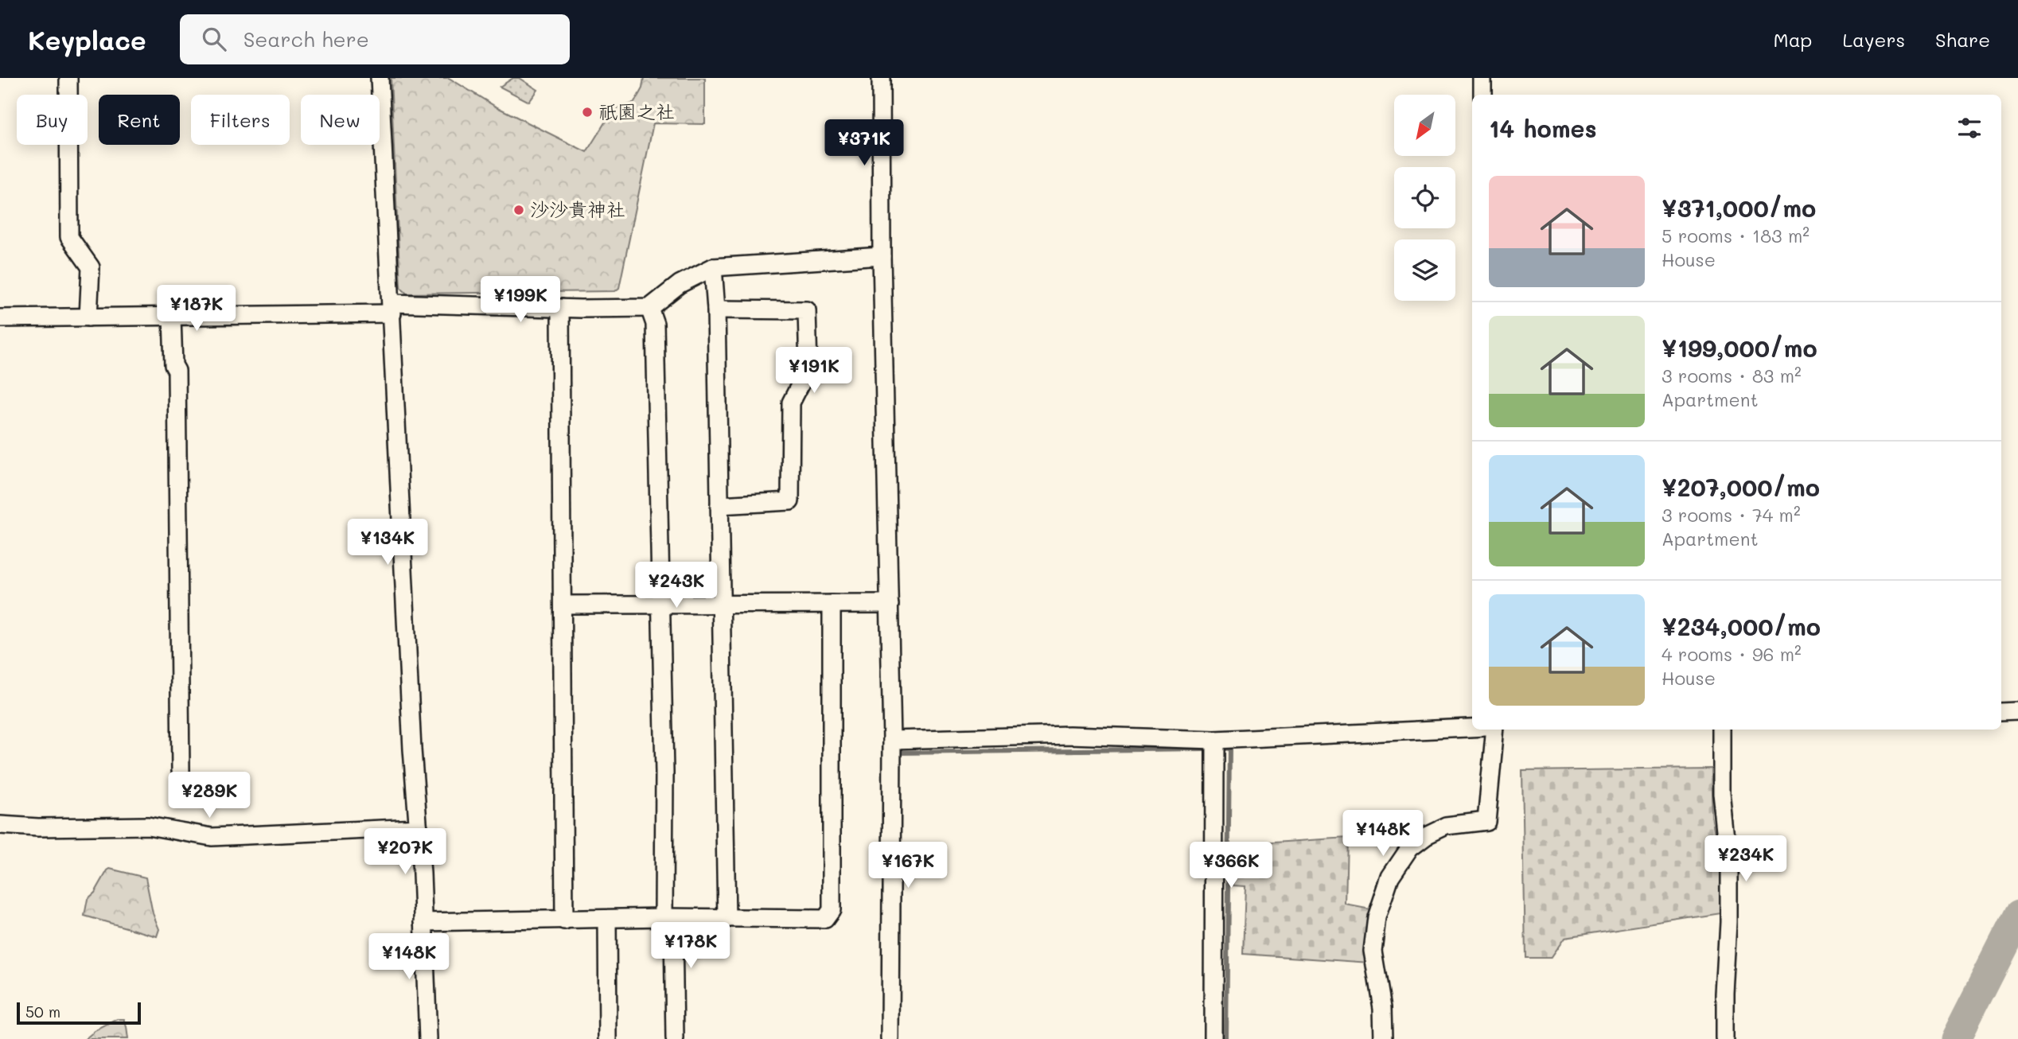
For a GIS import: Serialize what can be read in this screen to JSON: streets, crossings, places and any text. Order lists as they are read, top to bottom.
{
  "places": ["祇園之社", "沙沙貴神社"],
  "scale_bar": "50 m",
  "north": "bottom left",
  "page": {
    "header": "Keyplace",
    "search": "Search here",
    "nav": ["Map", "Layers", "Share"],
    "chip": [
      "Buy",
      "Rent",
      "Filters",
      "New"
    ],
    "heading": "14 homes",
    "price": [
      "¥371K",
      "¥199K",
      "¥187K",
      "¥191K",
      "¥134K",
      "¥243K",
      "¥289K",
      "¥148K",
      "¥207K",
      "¥234K",
      "¥167K",
      "¥366K",
      "¥178K",
      "¥148K"
    ],
    "list": [
      {
        "name": "¥371,000/mo",
        "note": "5 rooms · 183 m² · House"
      },
      {
        "name": "¥199,000/mo",
        "note": "3 rooms · 83 m² · Apartment"
      },
      {
        "name": "¥207,000/mo",
        "note": "3 rooms · 74 m² · Apartment"
      },
      {
        "name": "¥234,000/mo",
        "note": "4 rooms · 96 m² · House"
      }
    ],
    "scale": "50 m"
  }
}
